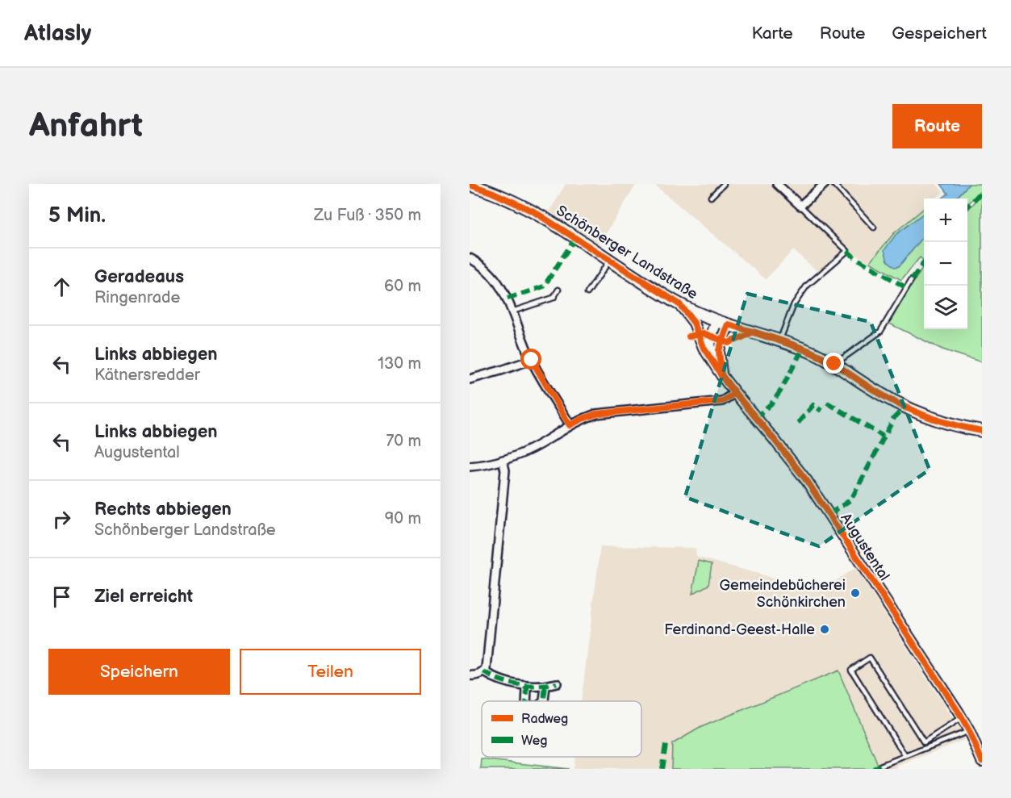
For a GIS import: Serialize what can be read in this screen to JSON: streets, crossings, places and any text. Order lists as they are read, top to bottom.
{
  "streets": {
    "main road": ["Schönberger Landstraße"],
    "street": ["Augustental"]
  },
  "crossings": [
    ["Schönberger Landstraße", "Augustental"]
  ],
  "places": ["Gemeindebücherei Schönkirchen", "Ferdinand-Geest-Halle"],
  "legend": ["Radweg", "Weg"],
  "page": {
    "header": "Atlasly",
    "nav": ["Karte", "Route", "Gespeichert"],
    "buttons": [
      "Route",
      ["Speichern", "Teilen"]
    ],
    "title": "Anfahrt",
    "heading": ["5 Min.", "Zu Fuß · 350 m"],
    "map_buttons": ["+", "−"],
    "list": [
      ["Geradeaus", "Ringenrade", "60 m"],
      ["Links abbiegen", "Kätnersredder", "130 m"],
      ["Links abbiegen", "Augustental", "70 m"],
      ["Rechts abbiegen", "Schönberger Landstraße", "90 m"],
      "Ziel erreicht"
    ]
  }
}
